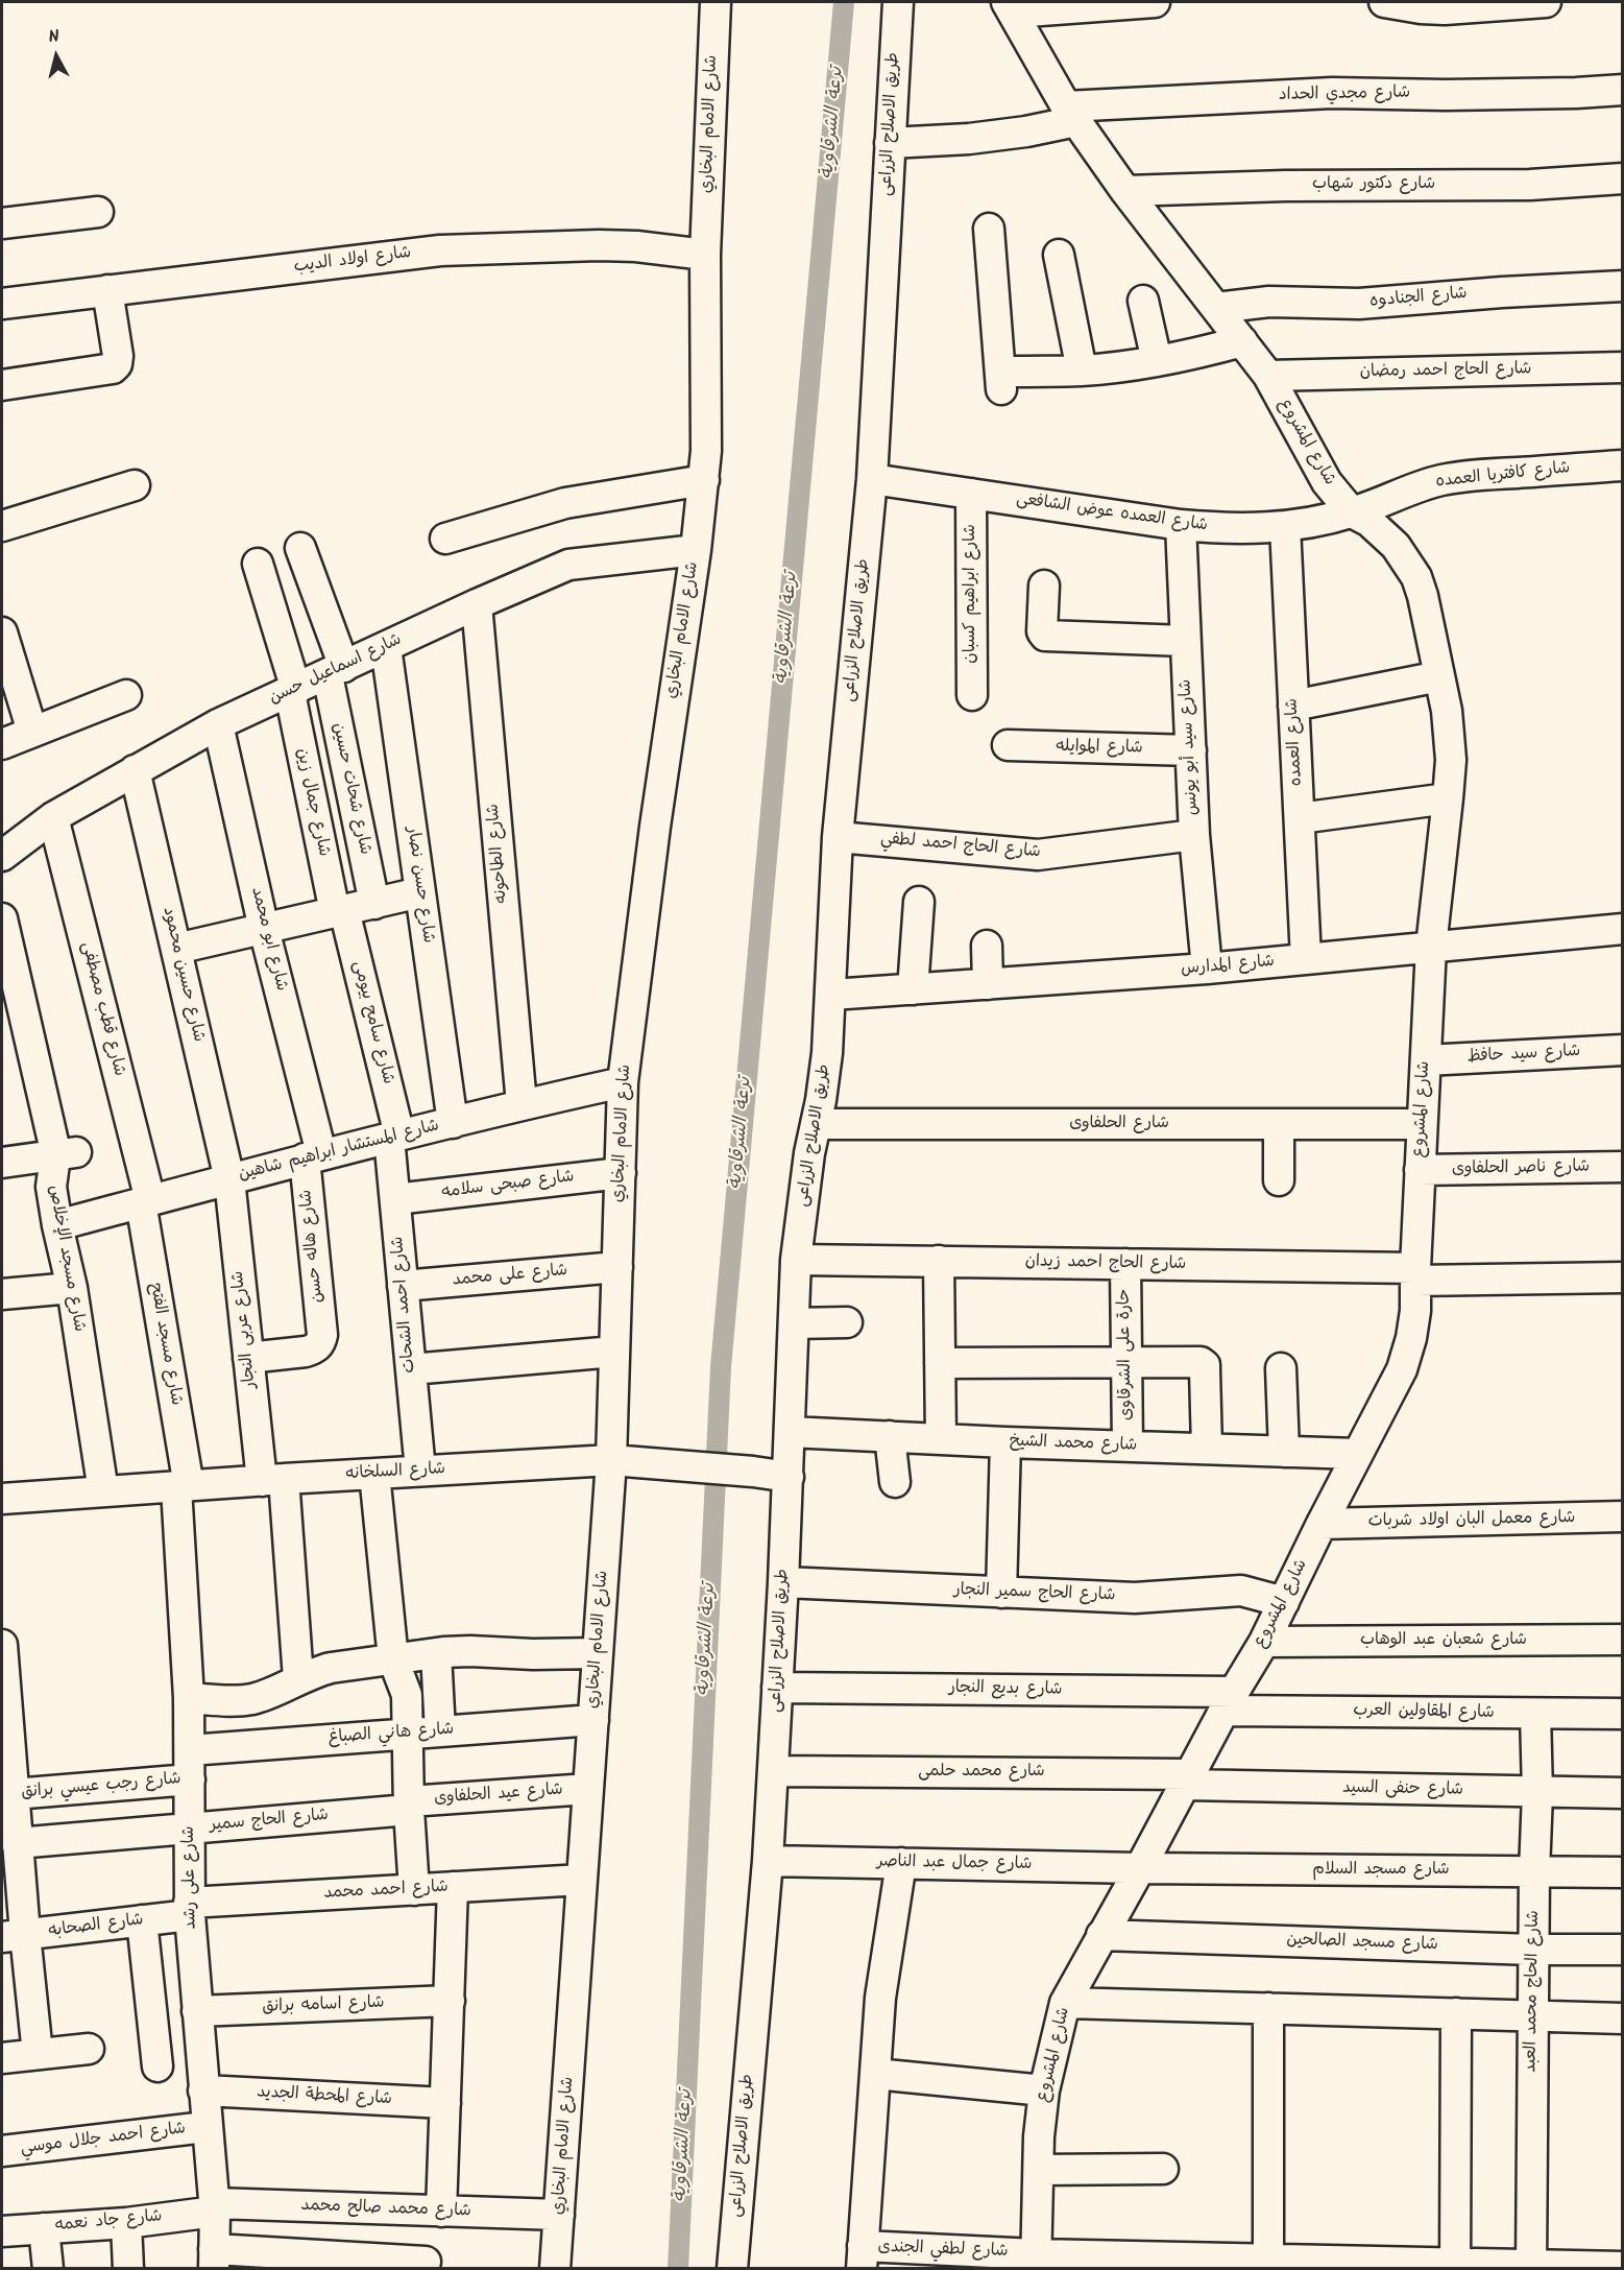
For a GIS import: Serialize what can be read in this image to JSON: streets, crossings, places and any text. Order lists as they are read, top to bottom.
{
  "streets": {
    "street": [
      "شارع مجدي الحداد",
      "شارع الامام البخاري",
      "طريق الاصلاح الزراعى",
      "شارع دكتور شهاب",
      "شارع اولاد الديب",
      "شارع الجنادوه",
      "شارع الحاج احمد رمضان",
      "شارع المشروع",
      "شارع كافتريا العمده",
      "شارع العمده عوض الشافعى",
      "شارع ابراهيم كسبان",
      "شارع اسماعيل حسن",
      "شارع العمده",
      "شارع سيد أبو يونس",
      "شارع الموايله",
      "شارع شحات حسين",
      "شارع جمال زين",
      "شارع الحاج احمد لطفي",
      "شارع الطاحونه",
      "شارع حسن نصار",
      "شارع ابو محمد",
      "شارع المدارس",
      "شارع حسين محمود",
      "شارع قطب مصطفى",
      "شارع سامح بيومى",
      "شارع سيد حافظ",
      "شارع الحلفاوى",
      "شارع المستشار ابراهيم شاهين",
      "شارع ناصر الحلفاوى",
      "شارع صبحى سلامه",
      "شارع هاله حسن",
      "شارع مسجد الإخلاص",
      "شارع الحاج احمد زيدان",
      "شارع على محمد",
      "شارع احمد الشحات",
      "شارع عربى النجار",
      "شارع مسجد الفتح",
      "حارة على الشرقاوى",
      "شارع محمد الشيخ",
      "شارع السلخانه",
      "شارع معمل البان اولاد شربات",
      "شارع الحاج سمير النجار",
      "شارع شعبان عبد الوهاب",
      "شارع بديع النجار",
      "شارع المقاولين العرب",
      "شارع هاني الصباغ",
      "شارع محمد حلمى",
      "شارع رجب عيسي برانق",
      "شارع حنفى السيد",
      "شارع عيد الحلفاوى",
      "شارع الحاج سمير",
      "شارع جمال عبد الناصر",
      "شارع مسجد السلام",
      "شارع على رشد",
      "شارع احمد محمد",
      "شارع الصحابه",
      "شارع مسجد الصالحين",
      "شارع الحاج محمد العبد",
      "شارع اسامه برانق",
      "شارع المحطة الجديد",
      "شارع احمد جلال موسي",
      "شارع محمد صالح محمد",
      "شارع جاد نعمه",
      "شارع لطفي الجندى"
    ]
  },
  "crossings": [
    ["شارع مجدي الحداد", "طريق الاصلاح الزراعى"],
    ["شارع مجدي الحداد", "شارع المشروع"],
    ["شارع الامام البخاري", "شارع اولاد الديب"],
    ["شارع الامام البخاري", "شارع اسماعيل حسن"],
    ["شارع الامام البخاري", "شارع المستشار ابراهيم شاهين"],
    ["شارع الامام البخاري", "شارع صبحى سلامه"],
    ["شارع الامام البخاري", "شارع على محمد"],
    ["شارع الامام البخاري", "شارع السلخانه"],
    ["شارع الامام البخاري", "شارع هاني الصباغ"],
    ["شارع الامام البخاري", "شارع عيد الحلفاوى"],
    ["شارع الامام البخاري", "شارع احمد محمد"],
    ["شارع الامام البخاري", "شارع محمد صالح محمد"],
    ["طريق الاصلاح الزراعى", "شارع العمده عوض الشافعى"],
    ["طريق الاصلاح الزراعى", "شارع الحاج احمد لطفي"],
    ["طريق الاصلاح الزراعى", "شارع المدارس"],
    ["طريق الاصلاح الزراعى", "شارع الحلفاوى"],
    ["طريق الاصلاح الزراعى", "شارع الحاج احمد زيدان"],
    ["طريق الاصلاح الزراعى", "شارع محمد الشيخ"],
    ["طريق الاصلاح الزراعى", "شارع السلخانه"],
    ["طريق الاصلاح الزراعى", "شارع الحاج سمير النجار"],
    ["طريق الاصلاح الزراعى", "شارع بديع النجار"],
    ["طريق الاصلاح الزراعى", "شارع محمد حلمى"],
    ["طريق الاصلاح الزراعى", "شارع جمال عبد الناصر"],
    ["شارع دكتور شهاب", "شارع المشروع"],
    ["شارع الجنادوه", "شارع المشروع"],
    ["شارع الحاج احمد رمضان", "شارع المشروع"],
    ["شارع المشروع", "شارع كافتريا العمده"],
    ["شارع المشروع", "شارع العمده عوض الشافعى"],
    ["شارع المشروع", "شارع المدارس"],
    ["شارع المشروع", "شارع سيد حافظ"],
    ["شارع المشروع", "شارع الحلفاوى"],
    ["شارع المشروع", "شارع ناصر الحلفاوى"],
    ["شارع المشروع", "شارع الحاج احمد زيدان"],
    ["شارع المشروع", "شارع محمد الشيخ"],
    ["شارع المشروع", "شارع معمل البان اولاد شربات"],
    ["شارع المشروع", "شارع الحاج سمير النجار"],
    ["شارع المشروع", "شارع شعبان عبد الوهاب"],
    ["شارع المشروع", "شارع بديع النجار"],
    ["شارع المشروع", "شارع المقاولين العرب"],
    ["شارع المشروع", "شارع محمد حلمى"],
    ["شارع المشروع", "شارع حنفى السيد"],
    ["شارع المشروع", "شارع جمال عبد الناصر"],
    ["شارع المشروع", "شارع مسجد السلام"],
    ["شارع المشروع", "شارع مسجد الصالحين"],
    ["شارع المشروع", "شارع لطفي الجندى"],
    ["شارع كافتريا العمده", "شارع العمده عوض الشافعى"],
    ["شارع العمده عوض الشافعى", "شارع ابراهيم كسبان"],
    ["شارع العمده عوض الشافعى", "شارع العمده"],
    ["شارع العمده عوض الشافعى", "شارع سيد أبو يونس"],
    ["شارع اسماعيل حسن", "شارع شحات حسين"],
    ["شارع اسماعيل حسن", "شارع جمال زين"],
    ["شارع اسماعيل حسن", "شارع الطاحونه"],
    ["شارع اسماعيل حسن", "شارع حسن نصار"],
    ["شارع اسماعيل حسن", "شارع ابو محمد"],
    ["شارع اسماعيل حسن", "شارع حسين محمود"],
    ["شارع اسماعيل حسن", "شارع قطب مصطفى"],
    ["شارع العمده", "شارع المدارس"],
    ["شارع سيد أبو يونس", "شارع الموايله"],
    ["شارع سيد أبو يونس", "شارع الحاج احمد لطفي"],
    ["شارع سيد أبو يونس", "شارع المدارس"],
    ["شارع جمال زين", "شارع سامح بيومى"],
    ["شارع الطاحونه", "شارع المستشار ابراهيم شاهين"],
    ["شارع حسن نصار", "شارع المستشار ابراهيم شاهين"],
    ["شارع ابو محمد", "شارع المستشار ابراهيم شاهين"],
    ["شارع ابو محمد", "شارع هاله حسن"],
    ["شارع حسين محمود", "شارع المستشار ابراهيم شاهين"],
    ["شارع حسين محمود", "شارع عربى النجار"],
    ["شارع قطب مصطفى", "شارع المستشار ابراهيم شاهين"],
    ["شارع قطب مصطفى", "شارع مسجد الفتح"],
    ["شارع سامح بيومى", "شارع المستشار ابراهيم شاهين"],
    ["شارع سامح بيومى", "شارع احمد الشحات"],
    ["شارع المستشار ابراهيم شاهين", "شارع هاله حسن"],
    ["شارع المستشار ابراهيم شاهين", "شارع مسجد الإخلاص"],
    ["شارع المستشار ابراهيم شاهين", "شارع احمد الشحات"],
    ["شارع المستشار ابراهيم شاهين", "شارع عربى النجار"],
    ["شارع المستشار ابراهيم شاهين", "شارع مسجد الفتح"],
    ["شارع صبحى سلامه", "شارع احمد الشحات"],
    ["شارع هاله حسن", "شارع عربى النجار"],
    ["شارع مسجد الإخلاص", "شارع السلخانه"],
    ["شارع الحاج احمد زيدان", "حارة على الشرقاوى"],
    ["شارع على محمد", "شارع احمد الشحات"],
    ["شارع احمد الشحات", "شارع السلخانه"],
    ["شارع عربى النجار", "شارع السلخانه"],
    ["شارع مسجد الفتح", "شارع السلخانه"],
    ["شارع مسجد الفتح", "شارع على رشد"],
    ["حارة على الشرقاوى", "شارع محمد الشيخ"],
    ["شارع السلخانه", "شارع على رشد"],
    ["شارع بديع النجار", "شارع المقاولين العرب"],
    ["شارع المقاولين العرب", "شارع الحاج محمد العبد"],
    ["شارع هاني الصباغ", "شارع رجب عيسي برانق"],
    ["شارع هاني الصباغ", "شارع على رشد"],
    ["شارع محمد حلمى", "شارع حنفى السيد"],
    ["شارع رجب عيسي برانق", "شارع على رشد"],
    ["شارع حنفى السيد", "شارع الحاج محمد العبد"],
    ["شارع عيد الحلفاوى", "شارع الحاج سمير"],
    ["شارع الحاج سمير", "شارع على رشد"],
    ["شارع جمال عبد الناصر", "شارع مسجد السلام"],
    ["شارع مسجد السلام", "شارع الحاج محمد العبد"],
    ["شارع على رشد", "شارع احمد محمد"],
    ["شارع على رشد", "شارع الصحابه"],
    ["شارع على رشد", "شارع اسامه برانق"],
    ["شارع على رشد", "شارع المحطة الجديد"],
    ["شارع على رشد", "شارع احمد جلال موسي"],
    ["شارع على رشد", "شارع محمد صالح محمد"],
    ["شارع على رشد", "شارع جاد نعمه"],
    ["شارع احمد محمد", "شارع الصحابه"],
    ["شارع مسجد الصالحين", "شارع الحاج محمد العبد"],
    ["شارع الحاج محمد العبد", "شارع لطفي الجندى"],
    ["شارع محمد صالح محمد", "شارع جاد نعمه"]
  ],
  "water": ["ترعة الشرقاوية"],
  "north": "top"
}
